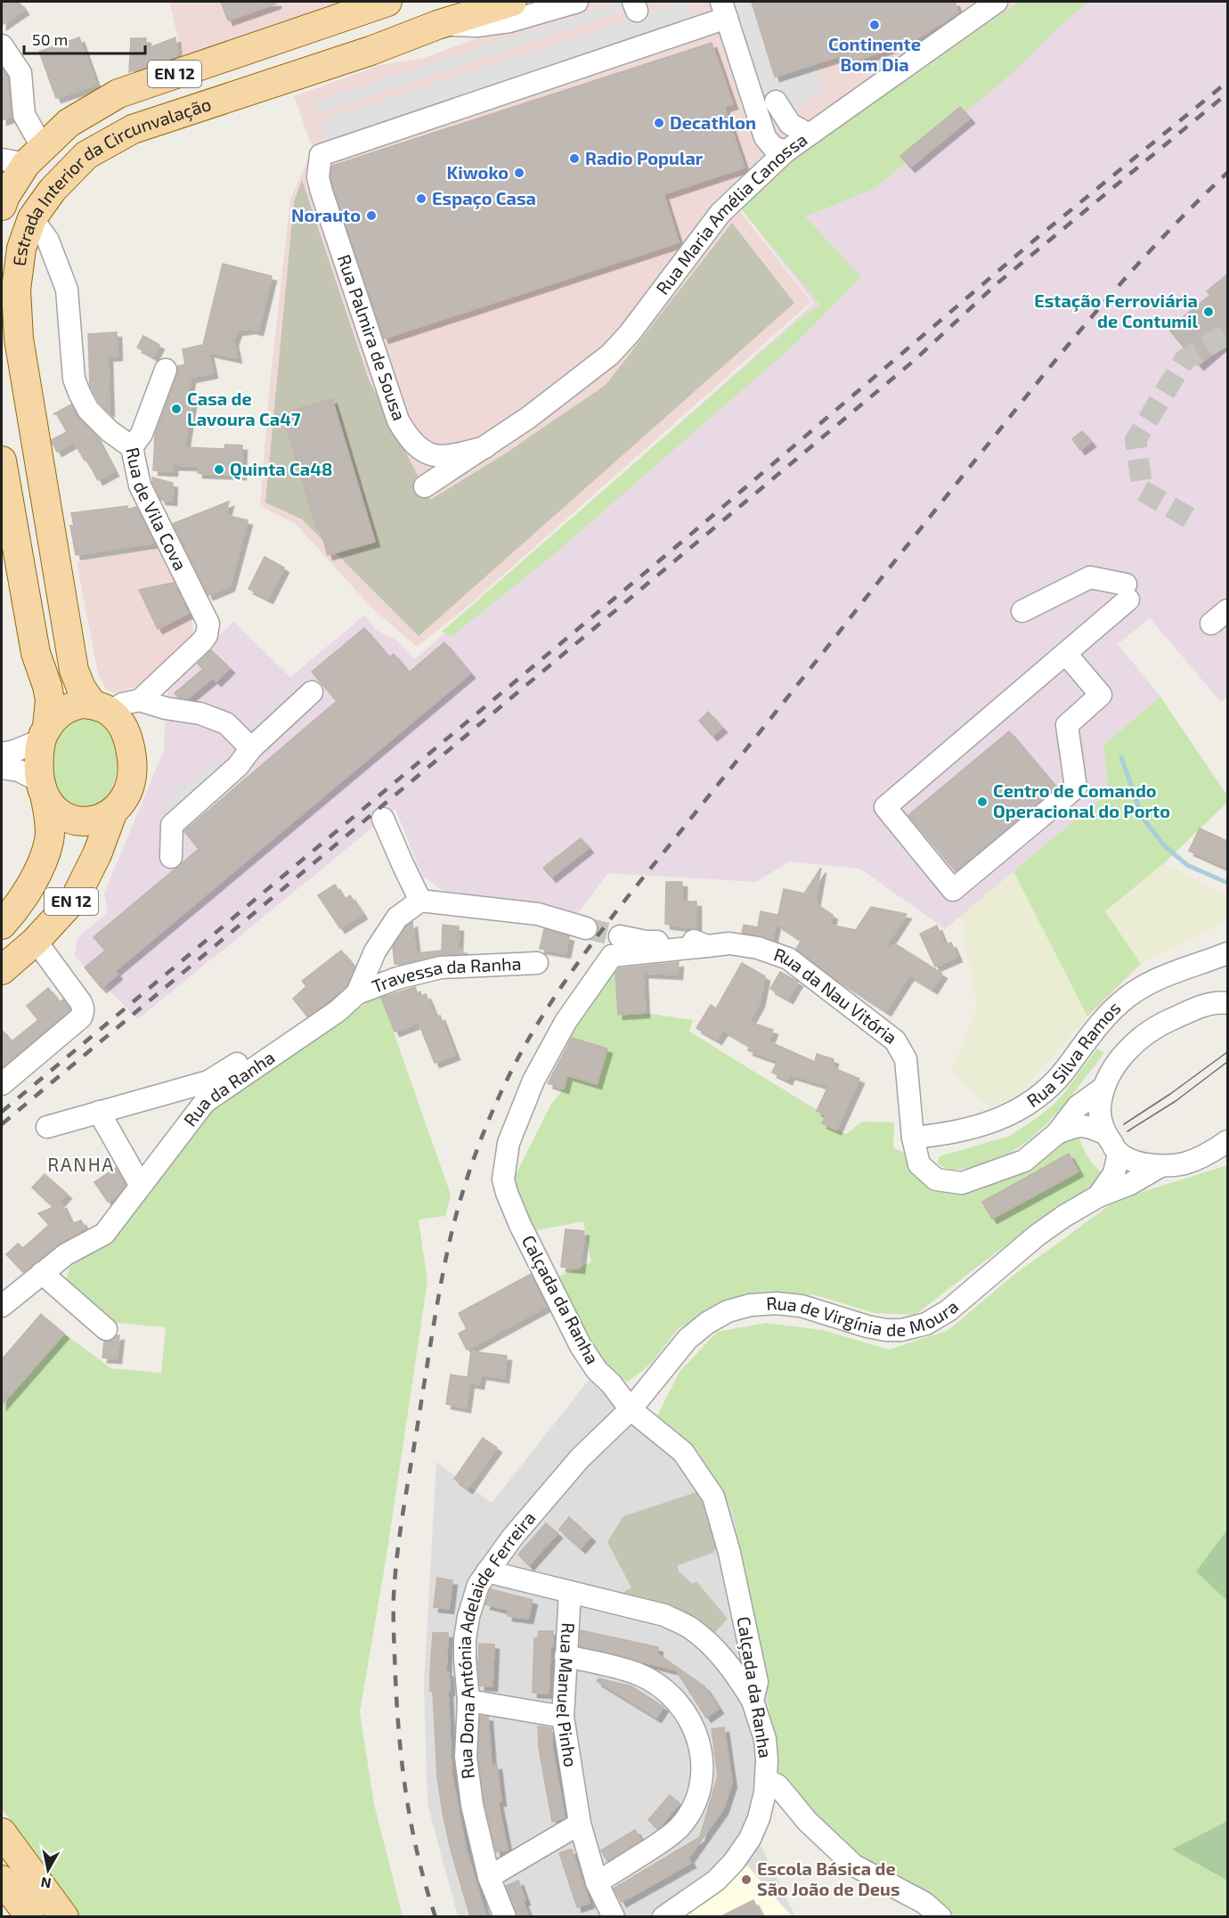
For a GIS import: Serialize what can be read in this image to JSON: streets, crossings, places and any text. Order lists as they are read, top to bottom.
{
  "streets": {
    "main road": ["EN 12", "Estrada Interior da Circunvalação"],
    "street": [
      "Rua Maria Amélia Canossa",
      "Rua Palmira de Sousa",
      "Rua de Vila Cova",
      "Travessa da Ranha",
      "Rua da Nau Vitória",
      "Rua Silva Ramos",
      "Rua da Ranha",
      "Calçada da Ranha",
      "Rua de Virgínia de Moura",
      "Rua Dona Antónia Adelaide Ferreira",
      "Rua Manuel Pinho"
    ]
  },
  "crossings": [
    ["EN 12", "Estrada Interior da Circunvalação"],
    ["EN 12", "Rua de Vila Cova"],
    ["Estrada Interior da Circunvalação", "Rua de Vila Cova"],
    ["Rua Maria Amélia Canossa", "Rua Palmira de Sousa"],
    ["Travessa da Ranha", "Rua da Ranha"],
    ["Rua da Nau Vitória", "Rua Silva Ramos"],
    ["Rua da Nau Vitória", "Calçada da Ranha"],
    ["Calçada da Ranha", "Rua de Virgínia de Moura"],
    ["Calçada da Ranha", "Rua Dona Antónia Adelaide Ferreira"],
    ["Rua de Virgínia de Moura", "Rua Dona Antónia Adelaide Ferreira"]
  ],
  "districts": ["RANHA"],
  "places": [
    "Continente Bom Dia",
    "Decathlon",
    "Radio Popular",
    "Kiwoko",
    "Espaço Casa",
    "Norauto",
    "Estação Ferroviária de Contumil",
    "Casa de Lavoura Ca47",
    "Quinta Ca48",
    "Centro de Comando Operacional do Porto",
    "Escola Básica de São João de Deus"
  ],
  "scale_bar": "50 m",
  "north": "bottom"
}
